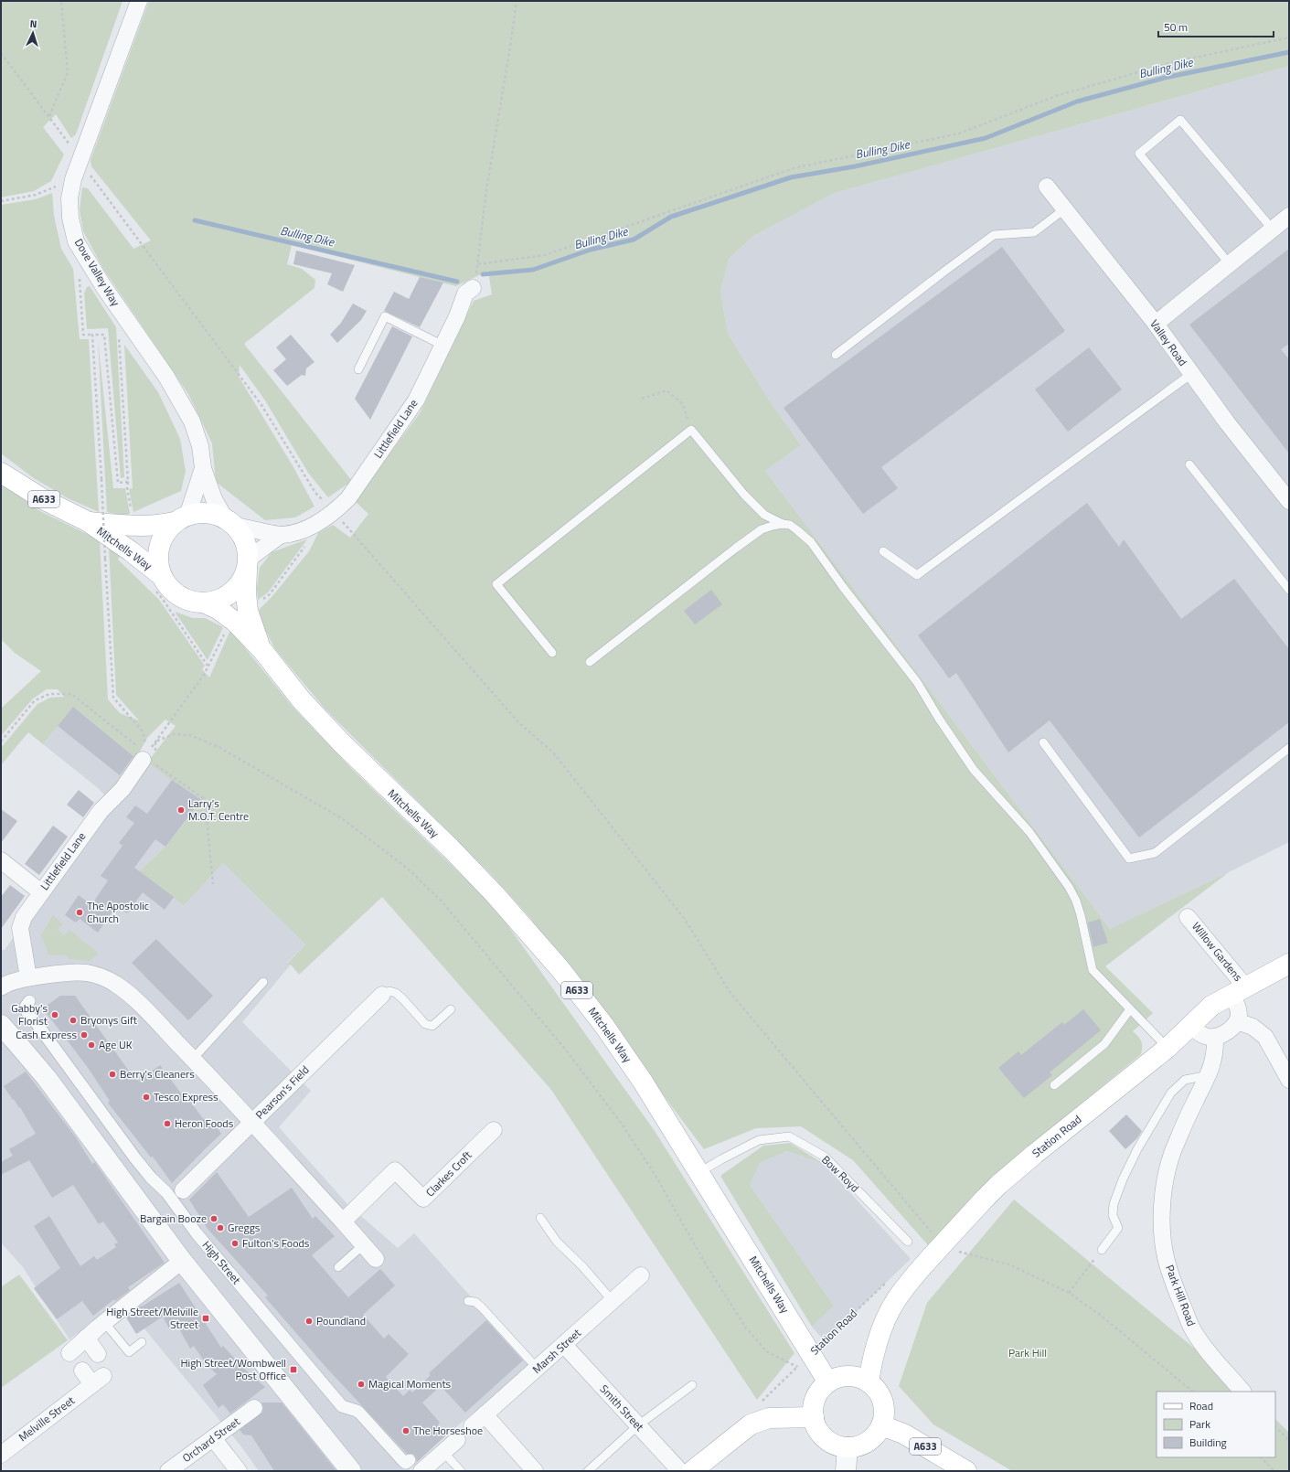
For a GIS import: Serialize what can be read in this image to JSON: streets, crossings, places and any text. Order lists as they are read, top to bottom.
{
  "streets": {
    "main road": ["A633", "Mitchells Way", "Station Road"],
    "street": [
      "Dove Valley Way",
      "Valley Road",
      "Littlefield Lane",
      "Willow Gardens",
      "Pearson's Field",
      "Clarkes Croft",
      "High Street",
      "Park Hill Road",
      "Marsh Street",
      "Smith Street",
      "Melville Street",
      "Orchard Street"
    ],
    "lane": ["Bow Royd"]
  },
  "crossings": [
    ["Dove Valley Way", "Littlefield Lane"],
    ["Dove Valley Way", "Mitchells Way"],
    ["Littlefield Lane", "Mitchells Way"],
    ["A633", "Mitchells Way"],
    ["A633", "Station Road"],
    ["Mitchells Way", "Station Road"],
    ["Mitchells Way", "Bow Royd"],
    ["Willow Gardens", "Station Road"],
    ["Marsh Street", "Smith Street"]
  ],
  "water": ["Bulling Dike"],
  "parks": ["Park Hill"],
  "places": {
    "other": [
      "Larry's M.O.T. Centre",
      "The Apostolic Church",
      "Gabby's Florist",
      "Bryonys Gift",
      "Cash Express",
      "Age UK",
      "Berry's Cleaners",
      "Tesco Express",
      "Heron Foods",
      "Bargain Booze",
      "Greggs",
      "Fulton's Foods",
      "Poundland",
      "Magical Moments",
      "The Horseshoe"
    ],
    "transit": ["High Street/Melville Street", "High Street/Wombwell Post Office"]
  },
  "legend": ["Road", "Park", "Building"],
  "scale_bar": "50 m",
  "north": "top"
}
